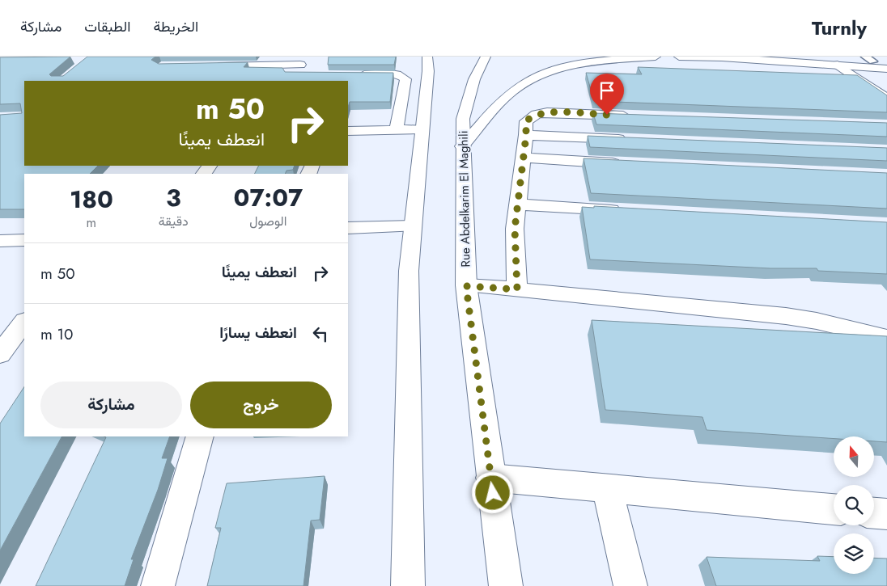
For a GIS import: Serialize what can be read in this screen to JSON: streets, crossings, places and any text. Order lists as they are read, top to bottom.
{
  "streets": {
    "street": ["Rue Abdelkarim El Maghili"]
  },
  "north": "top",
  "page": {
    "header": "Turnly",
    "nav": ["الخريطة", "الطبقات", "مشاركة"],
    "turn": ["50 m", "انعطف يمينًا"],
    "eta": [
      "07:07",
      "الوصول",
      "3",
      "دقيقة",
      "180",
      "m"
    ],
    "list": [
      {
        "name": "انعطف يمينًا",
        "value": "50 m"
      },
      {
        "name": "انعطف يسارًا",
        "value": "10 m"
      }
    ],
    "buttons": ["خروج", "مشاركة"]
  }
}
